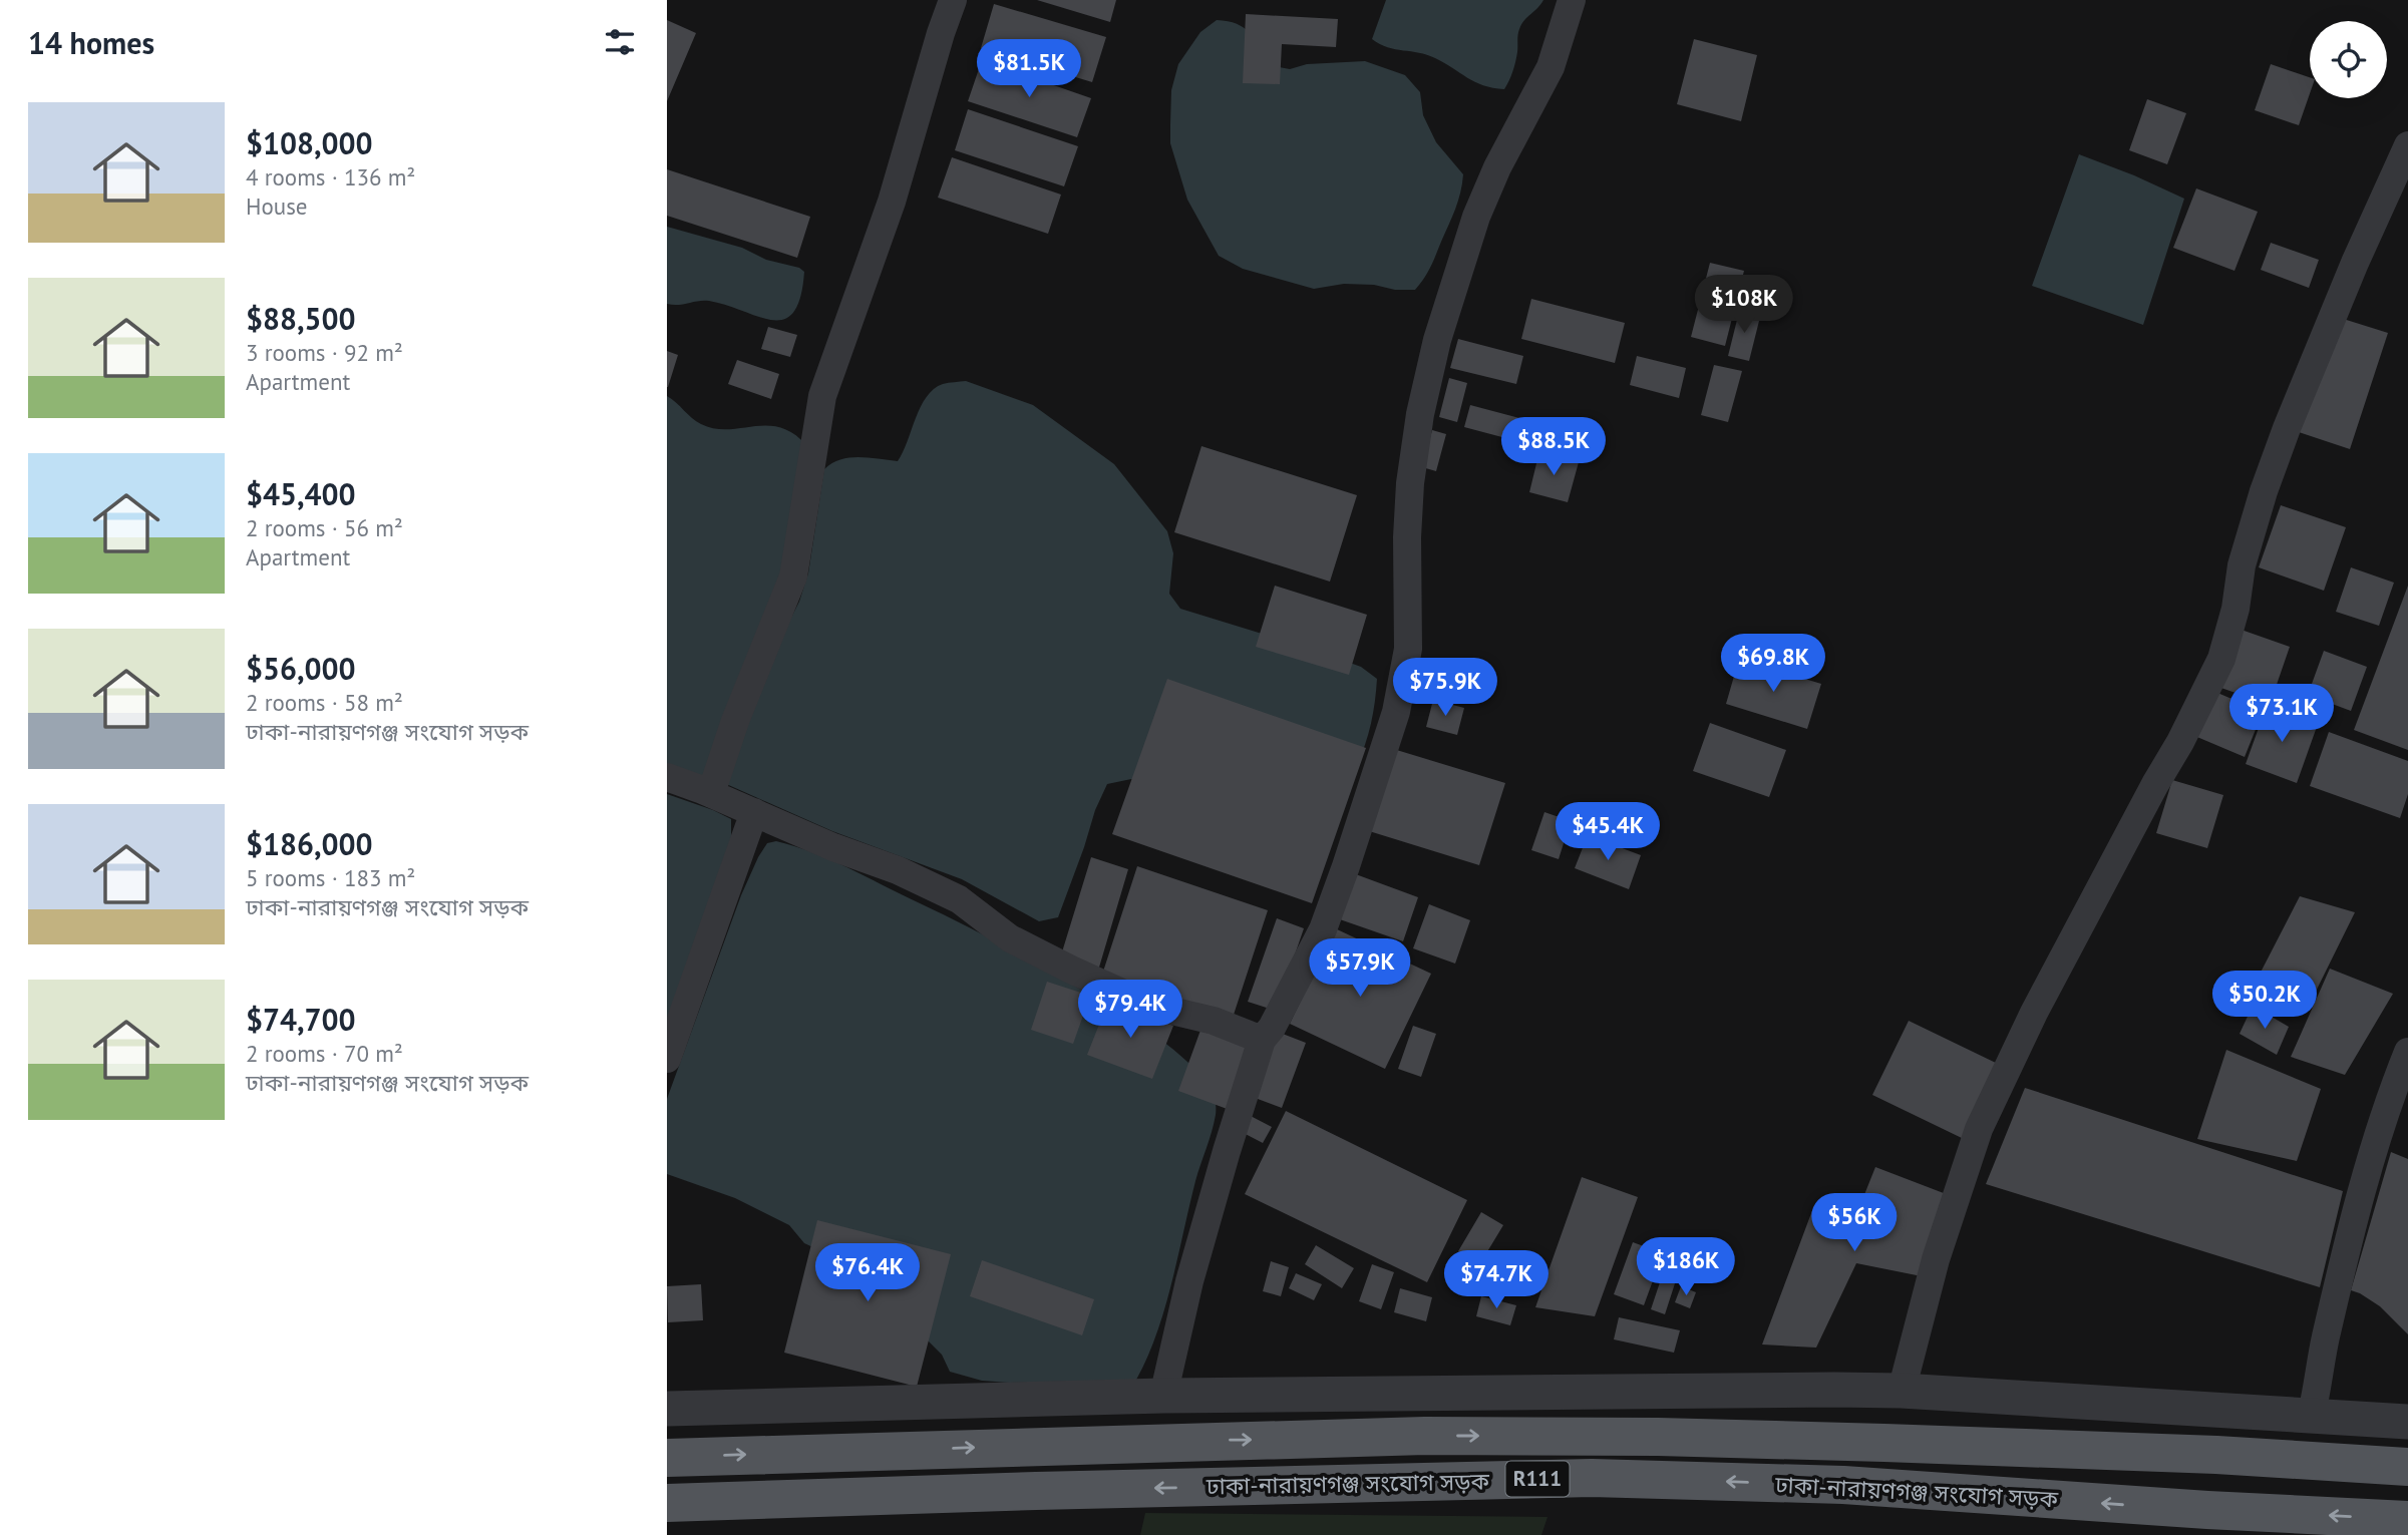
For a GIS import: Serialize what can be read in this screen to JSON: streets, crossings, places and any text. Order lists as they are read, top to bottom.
{
  "streets": {
    "main road": ["R111", "ঢাকা-নারায়ণগঞ্জ সংযোগ সড়ক"]
  },
  "page": {
    "heading": "14 homes",
    "price": [
      "$81.5K",
      "$108K",
      "$88.5K",
      "$69.8K",
      "$75.9K",
      "$73.1K",
      "$45.4K",
      "$57.9K",
      "$50.2K",
      "$79.4K",
      "$56K",
      "$186K",
      "$76.4K",
      "$74.7K"
    ],
    "list": [
      {
        "name": "$108,000",
        "note": "4 rooms · 136 m² · House"
      },
      {
        "name": "$88,500",
        "note": "3 rooms · 92 m² · Apartment"
      },
      {
        "name": "$45,400",
        "note": "2 rooms · 56 m² · Apartment"
      },
      {
        "name": "$56,000",
        "note": "2 rooms · 58 m² · ঢাকা-নারায়ণগঞ্জ সংযোগ সড়ক"
      },
      {
        "name": "$186,000",
        "note": "5 rooms · 183 m² · ঢাকা-নারায়ণগঞ্জ সংযোগ সড়ক"
      },
      {
        "name": "$74,700",
        "note": "2 rooms · 70 m² · ঢাকা-নারায়ণগঞ্জ সংযোগ সড়ক"
      }
    ]
  }
}
